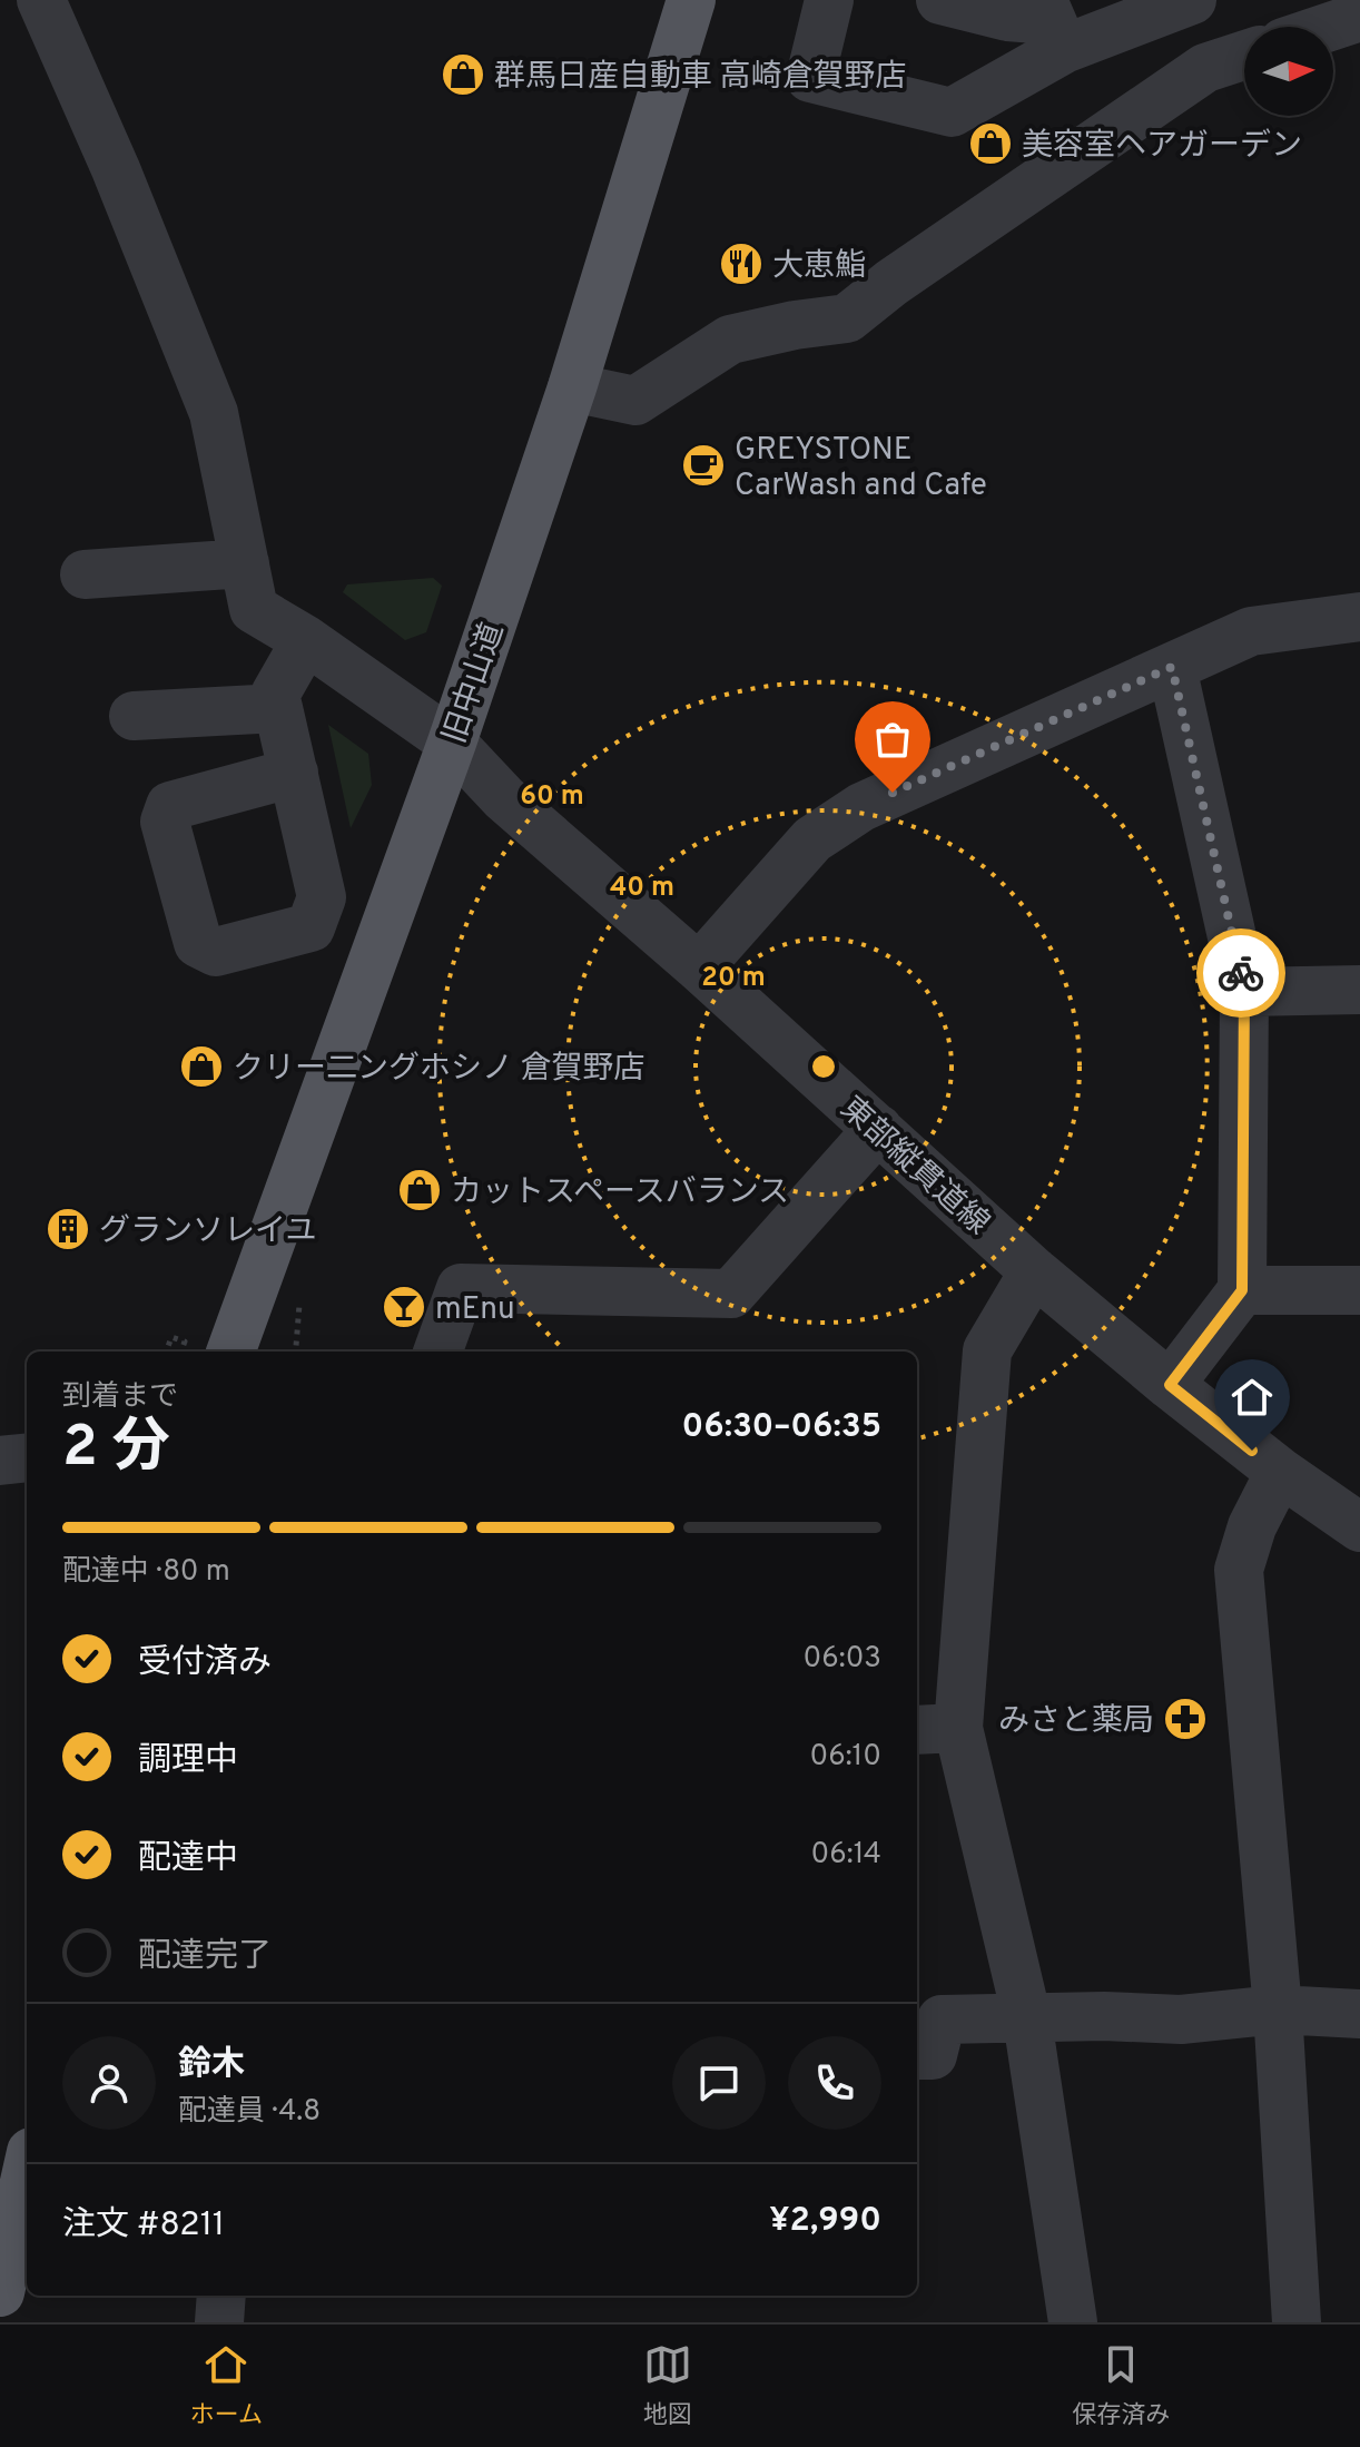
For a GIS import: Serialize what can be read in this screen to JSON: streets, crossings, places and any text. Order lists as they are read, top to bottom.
{
  "streets": {
    "main road": ["旧中山道"],
    "street": ["東部縦貫道線"]
  },
  "crossings": [
    ["旧中山道", "東部縦貫道線"]
  ],
  "places": {
    "shop": [
      "群馬日産自動車 高崎倉賀野店",
      "美容室ヘアガーデン",
      "クリー二ングホシノ 倉賀野店",
      "カットスペースバランス"
    ],
    "restaurant": ["大恵鮨"],
    "cafe": ["GREYSTONE CarWash and Cafe"],
    "building": ["グランソレイユ"],
    "bar": ["mEnu"],
    "pharmacy": ["みさと薬局"]
  },
  "north": "right",
  "page": {
    "heading": ["2 分", "到着まで", "06:30–06:35"],
    "panel": [
      "鈴木",
      "配達員 · 4.8",
      "注文 #8211",
      "¥2,990"
    ],
    "bar": "配達中 · 80 m",
    "list": [
      ["受付済み", "06:03"],
      ["調理中", "06:10"],
      ["配達中", "06:14"],
      "配達完了"
    ],
    "tabs": ["ホーム", "地図", "保存済み"]
  },
  "rings": ["60 m", "40 m", "20 m"]
}
